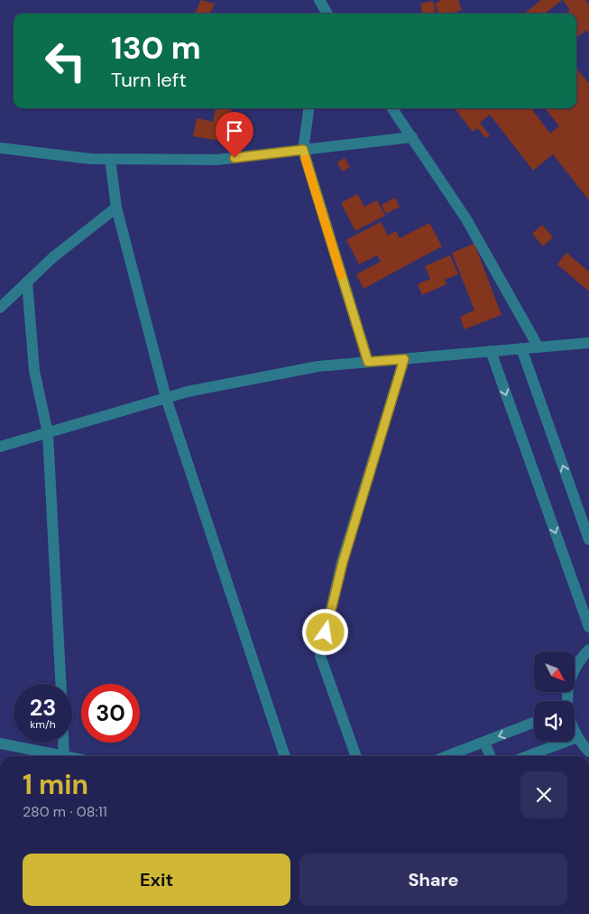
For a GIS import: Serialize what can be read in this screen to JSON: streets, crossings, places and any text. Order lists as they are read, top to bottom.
{
  "north": "bottom right",
  "page": {
    "turn": ["130 m", "Turn left"],
    "speed": "23 km/h",
    "limit": "30",
    "heading": ["1 min", "280 m · 08:11"],
    "buttons": ["Exit", "Share"]
  }
}
